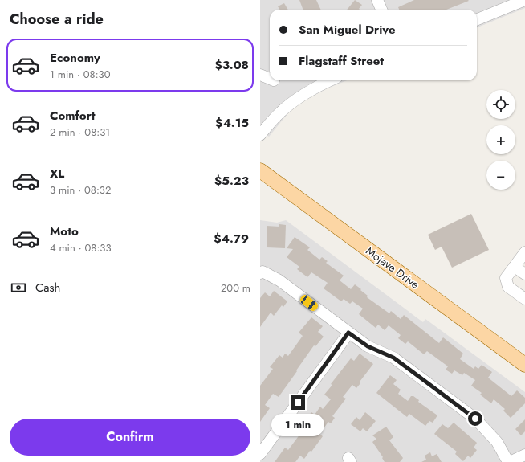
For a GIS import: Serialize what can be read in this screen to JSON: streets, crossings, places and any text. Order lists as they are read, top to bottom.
{
  "streets": {
    "main road": ["Mojave Drive"]
  },
  "page": {
    "heading": "Choose a ride",
    "banner": ["San Miguel Drive", "Flagstaff Street"],
    "list": [
      {
        "name": "Economy",
        "note": "1 min · 08:30",
        "value": "$3.08"
      },
      {
        "name": "Comfort",
        "note": "2 min · 08:31",
        "value": "$4.15"
      },
      {
        "name": "XL",
        "note": "3 min · 08:32",
        "value": "$5.23"
      },
      {
        "name": "Moto",
        "note": "4 min · 08:33",
        "value": "$4.79"
      }
    ],
    "map_buttons": ["+", "−"],
    "pay": ["Cash", "200 m"],
    "buttons": "Confirm",
    "bubble": "1 min"
  }
}
